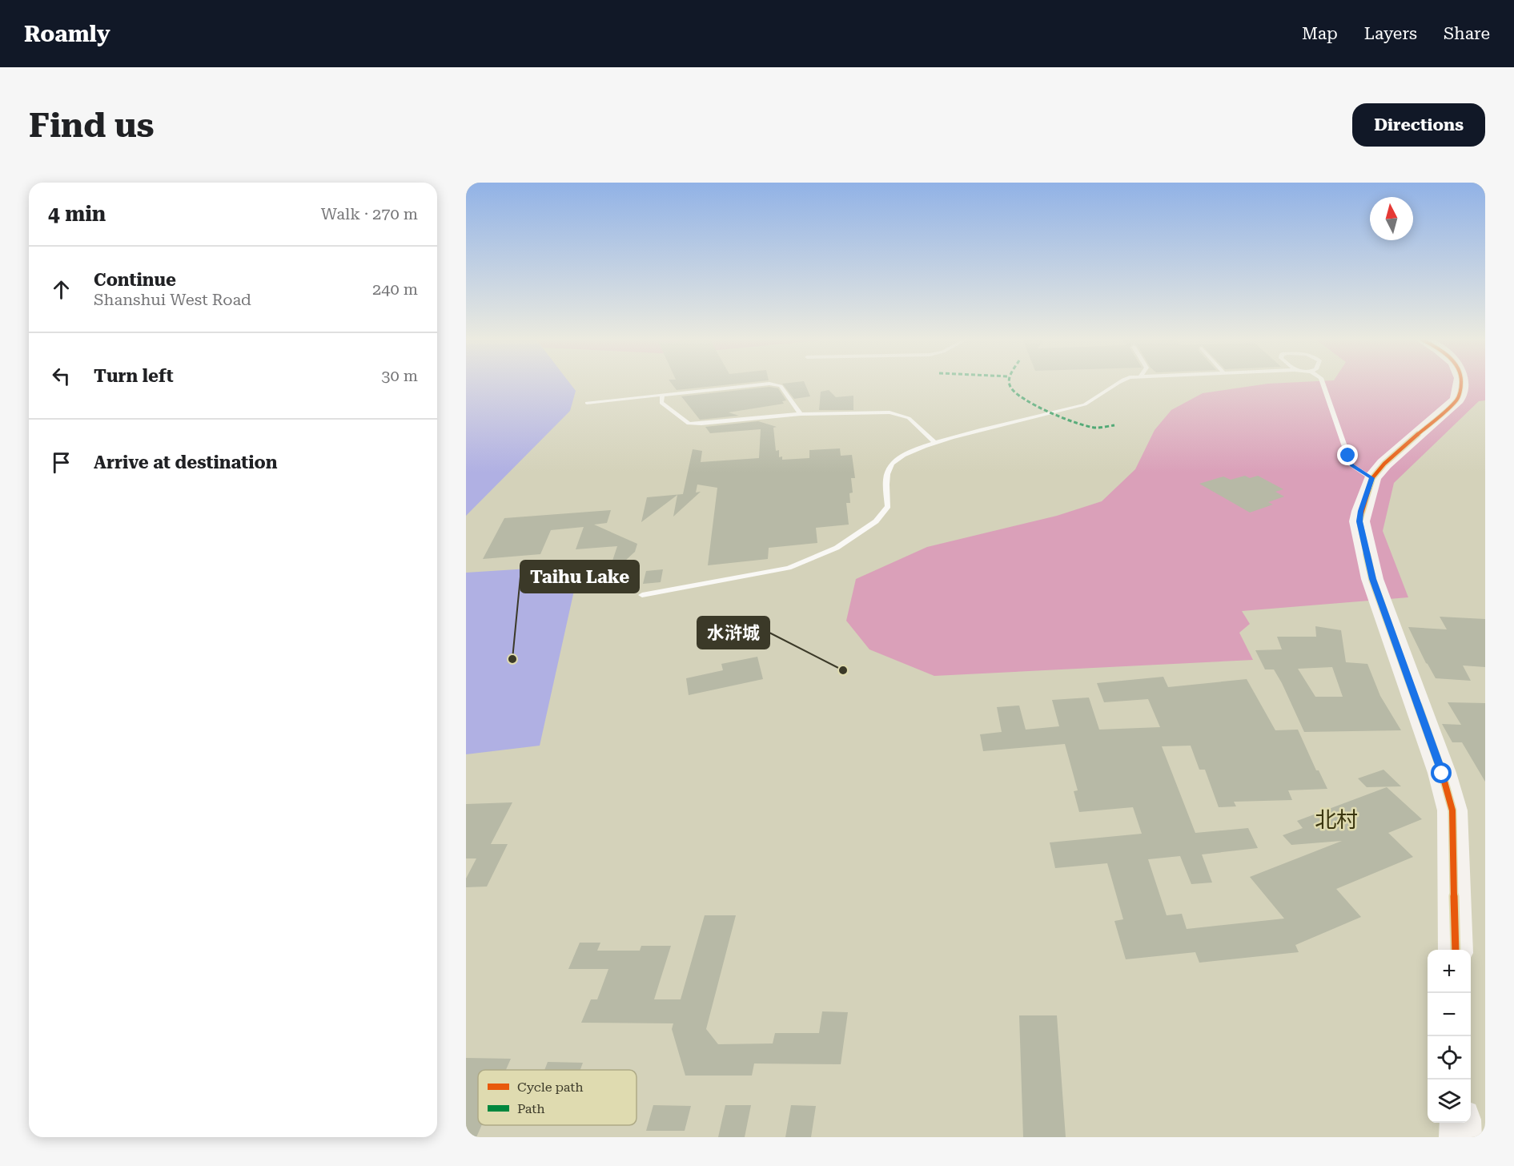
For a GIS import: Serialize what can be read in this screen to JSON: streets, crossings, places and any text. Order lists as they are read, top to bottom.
{
  "districts": ["北村"],
  "places": ["Taihu Lake", "水浒城"],
  "legend": ["Cycle path", "Path"],
  "north": "top",
  "page": {
    "header": "Roamly",
    "nav": ["Map", "Layers", "Share"],
    "buttons": "Directions",
    "title": "Find us",
    "heading": ["4 min", "Walk · 270 m"],
    "list": [
      ["Continue", "Shanshui West Road", "240 m"],
      ["Turn left", "30 m"],
      "Arrive at destination"
    ],
    "map_buttons": ["+", "−"]
  }
}
